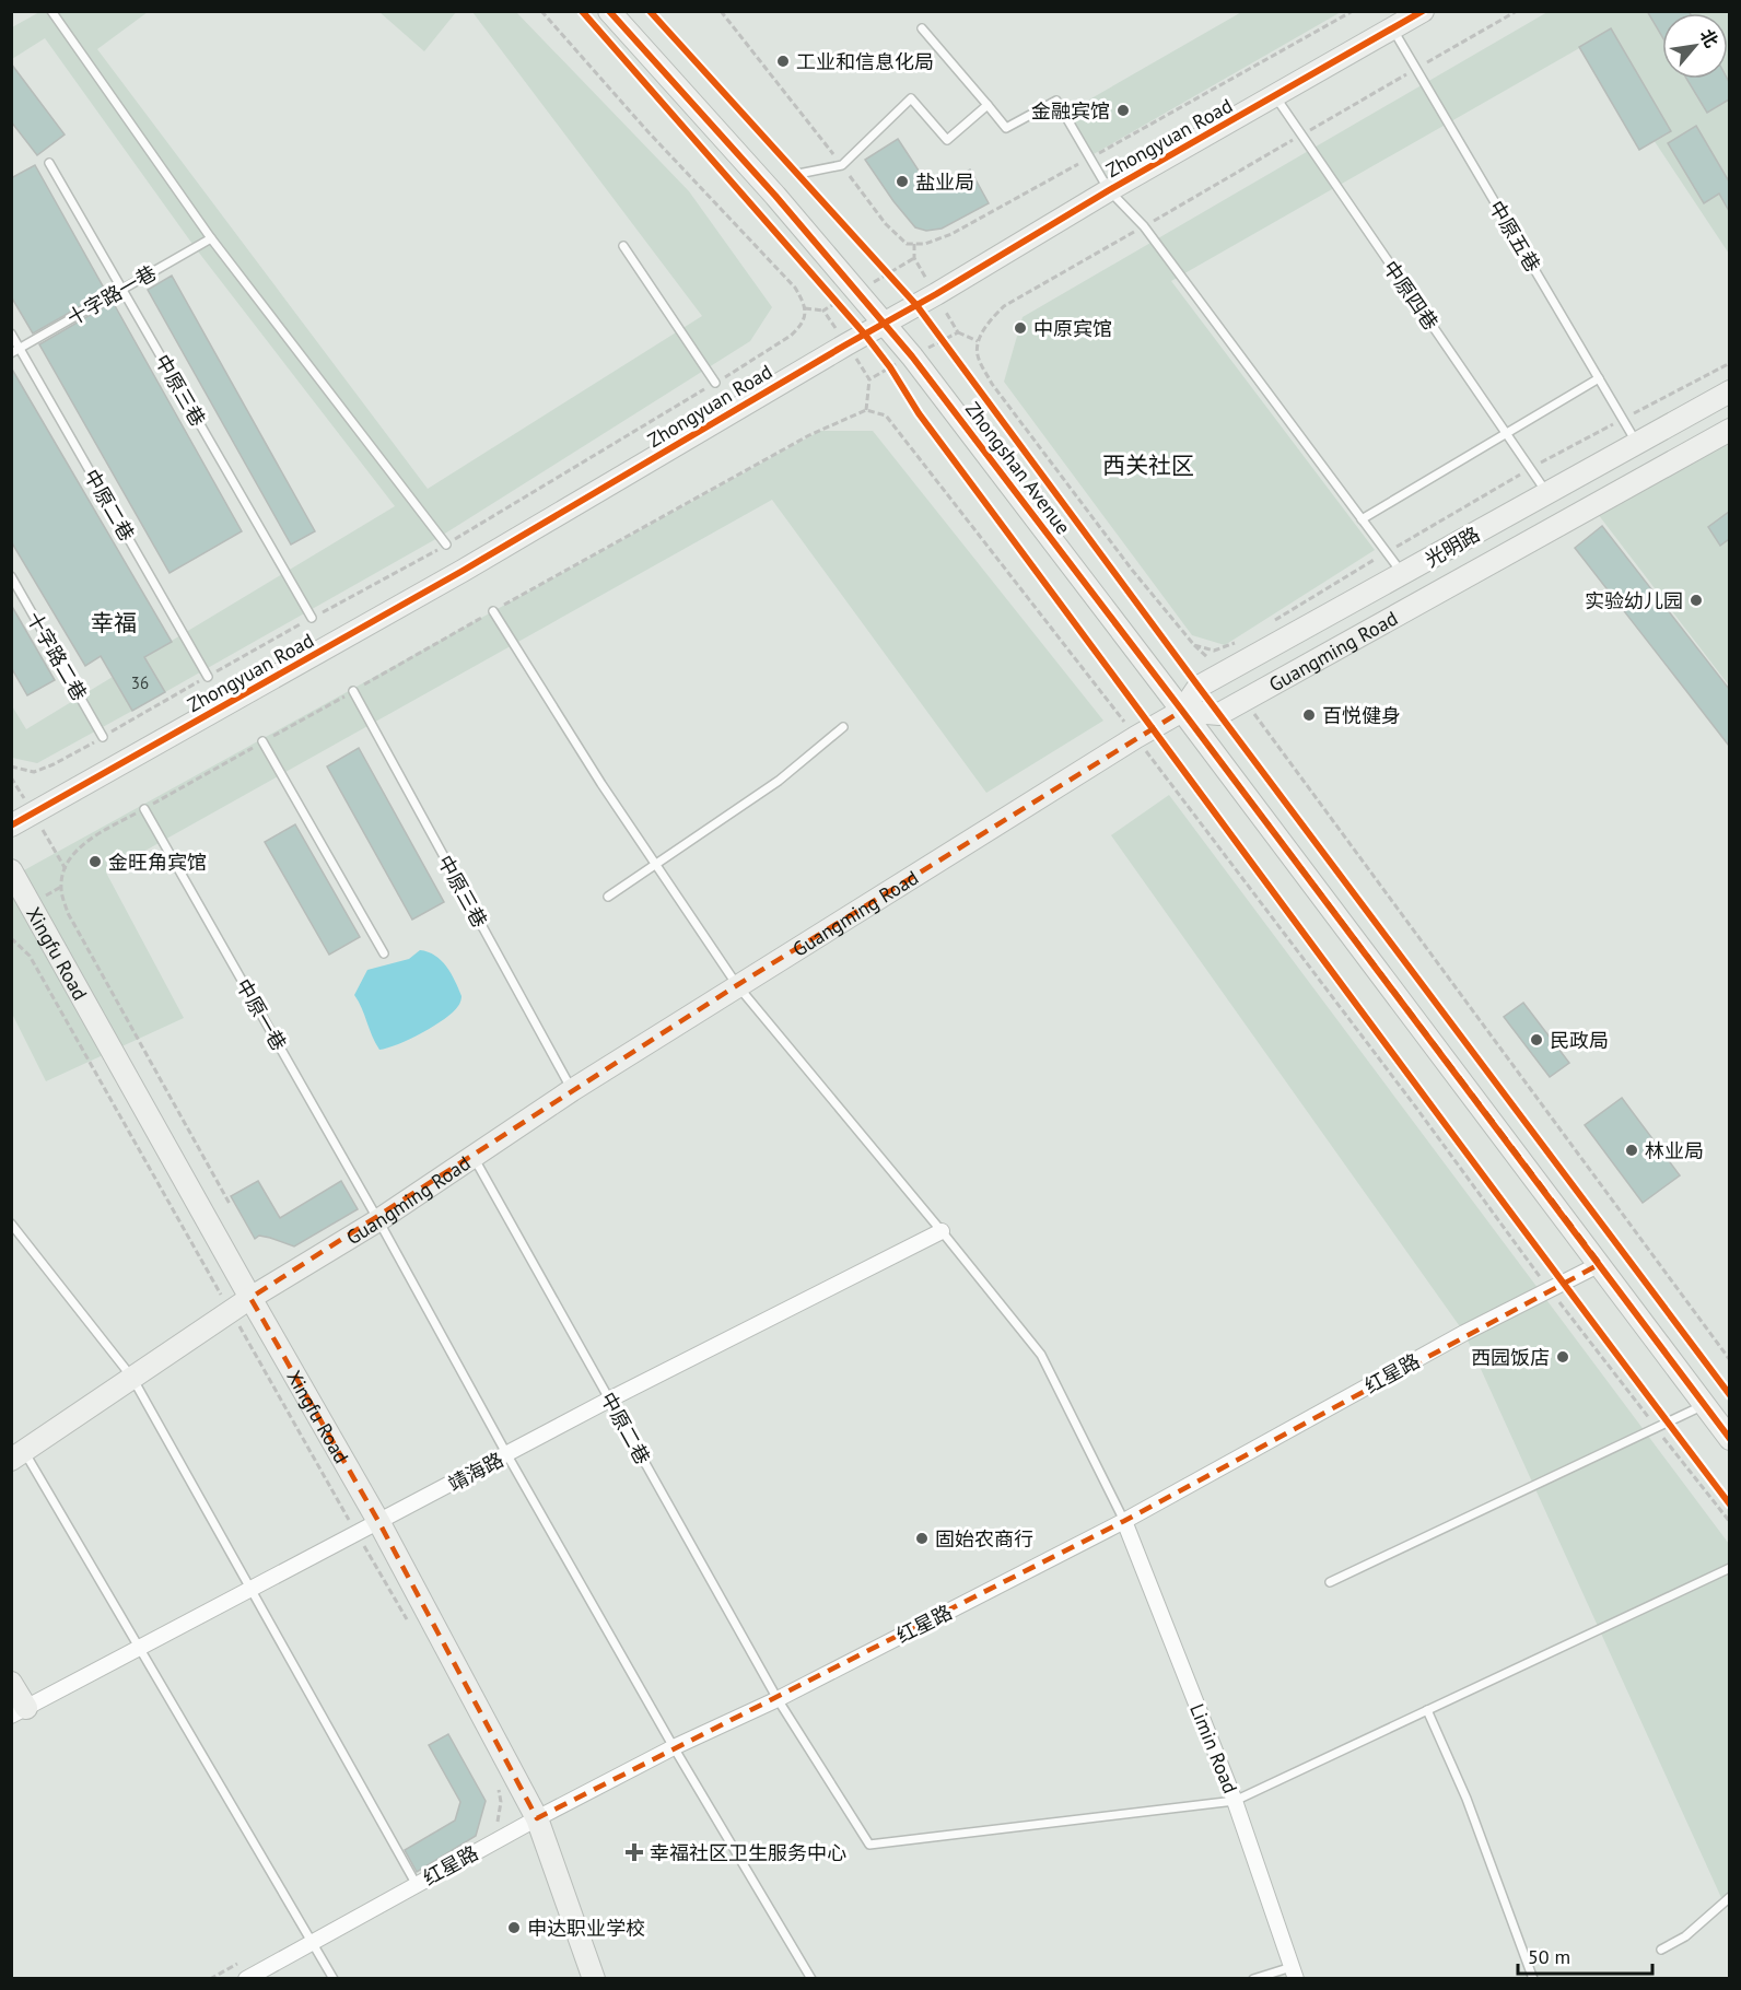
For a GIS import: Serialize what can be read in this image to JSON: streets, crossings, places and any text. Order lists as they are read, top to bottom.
{
  "streets": {
    "street": [
      "Zhongyuan Road",
      "Zhongshan Avenue",
      "光明路",
      "Guangming Road",
      "Xingfu Road",
      "红星路",
      "靖海路",
      "Limin Road"
    ],
    "lane": [
      "中原五巷",
      "十字路一巷",
      "中原四巷",
      "中原三巷",
      "中原二巷",
      "十字路二巷",
      "中原一巷"
    ]
  },
  "crossings": [
    ["Zhongyuan Road", "中原五巷"],
    ["Zhongyuan Road", "中原四巷"],
    ["Zhongyuan Road", "Zhongshan Avenue"],
    ["中原五巷", "光明路"],
    ["十字路一巷", "中原三巷"],
    ["十字路一巷", "中原二巷"],
    ["中原四巷", "光明路"],
    ["中原三巷", "Guangming Road"],
    ["Zhongshan Avenue", "光明路"],
    ["Zhongshan Avenue", "Guangming Road"],
    ["Zhongshan Avenue", "红星路"],
    ["中原二巷", "Guangming Road"],
    ["中原二巷", "红星路"],
    ["中原二巷", "靖海路"],
    ["中原二巷", "Limin Road"],
    ["光明路", "Guangming Road"],
    ["Guangming Road", "Xingfu Road"],
    ["Guangming Road", "中原一巷"],
    ["Xingfu Road", "红星路"],
    ["Xingfu Road", "靖海路"],
    ["中原一巷", "红星路"],
    ["中原一巷", "靖海路"],
    ["红星路", "Limin Road"]
  ],
  "districts": ["西关社区", "幸福"],
  "places": {
    "other": [
      "工业和信息化局",
      "金融宾馆",
      "盐业局",
      "中原宾馆",
      "实验幼儿园",
      "百悦健身",
      "金旺角宾馆",
      "民政局",
      "林业局",
      "西园饭店",
      "固始农商行",
      "申达职业学校"
    ],
    "health": ["幸福社区卫生服务中心"]
  },
  "house_numbers": ["36"],
  "scale_bar": "50 m",
  "north": "top right"
}
